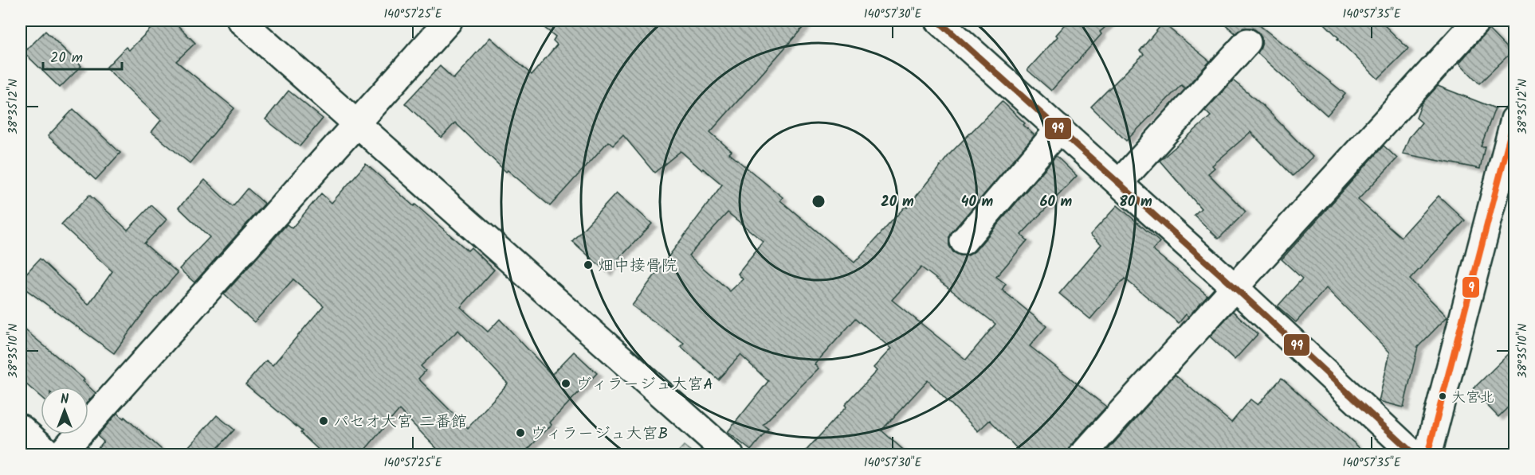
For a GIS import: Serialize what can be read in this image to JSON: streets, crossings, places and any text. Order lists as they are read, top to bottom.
{
  "places": [
    "畑中接骨院",
    "ヴィラージュ大宮A",
    "大宮北",
    "パセオ大宮 二番館",
    "ヴィラージュ大宮B"
  ],
  "lines": ["transit line 99", "transit line 9"],
  "scale_bar": "20 m",
  "north": "top",
  "coordinates": [
    "140°57'25\"E",
    "140°57'30\"E",
    "140°57'35\"E",
    "38°35'12\"N",
    "38°35'10\"N"
  ],
  "rings": [
    "20 m",
    "40 m",
    "60 m",
    "80 m"
  ]
}
